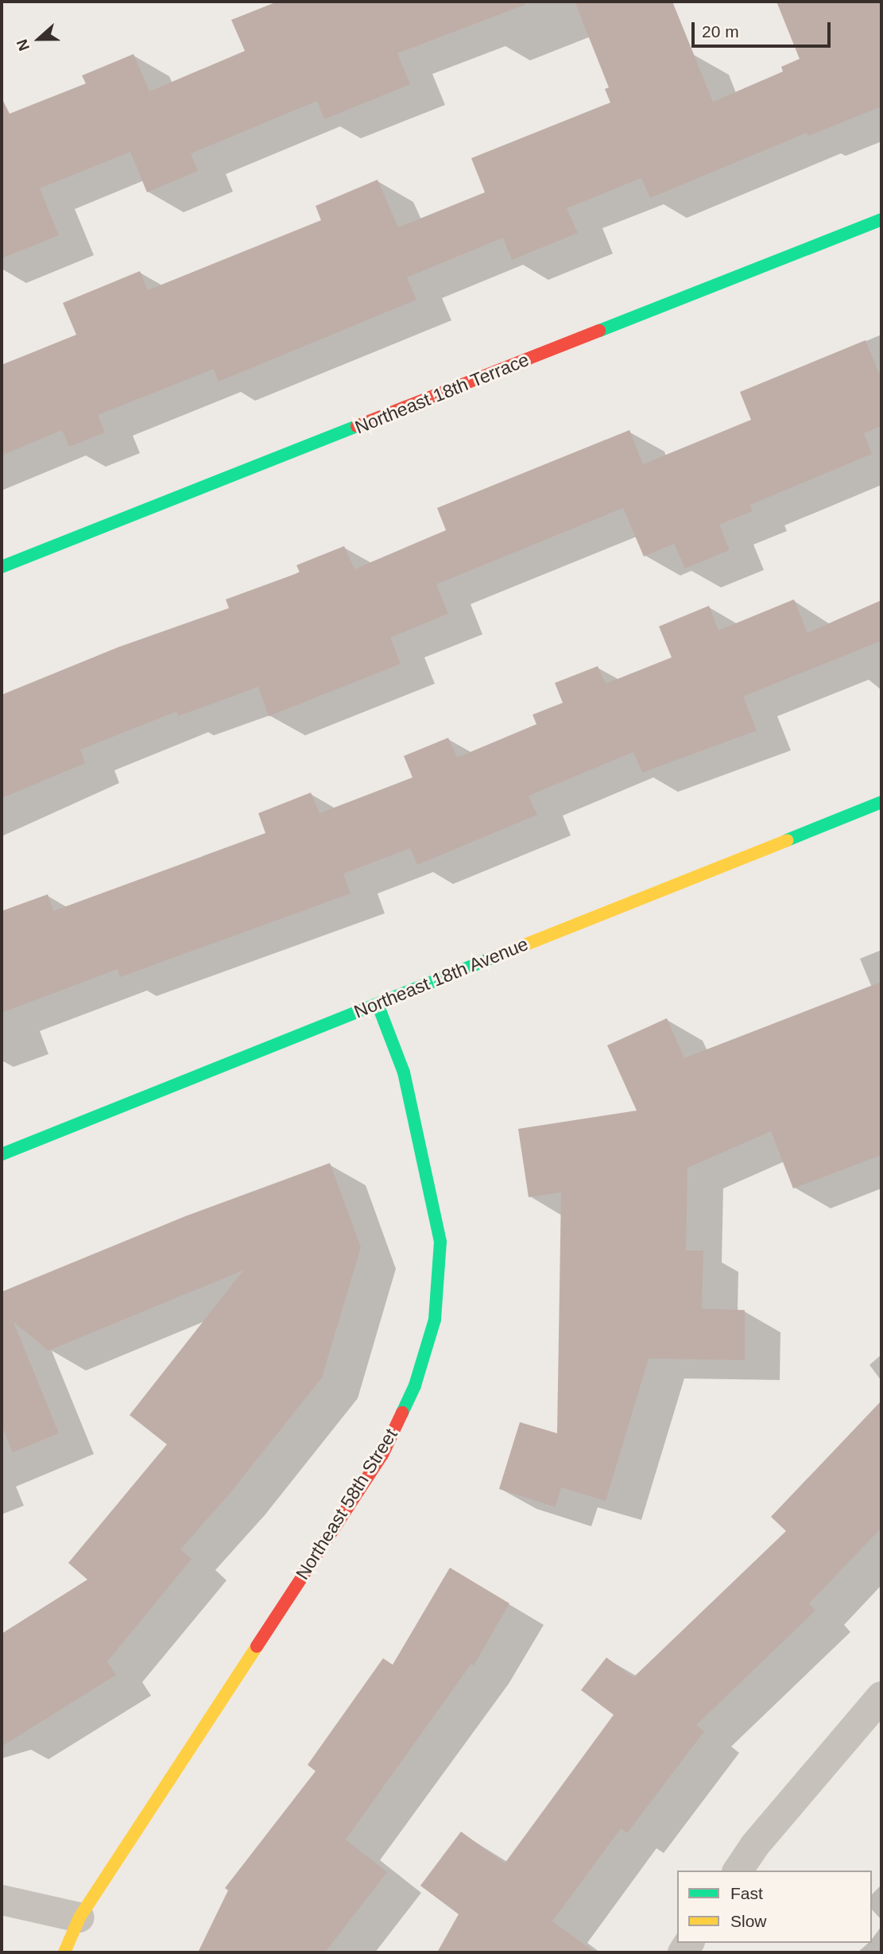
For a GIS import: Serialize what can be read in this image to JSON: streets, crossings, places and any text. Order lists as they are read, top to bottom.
{
  "streets": {
    "street": ["Northeast 18th Terrace", "Northeast 18th Avenue", "Northeast 58th Street"]
  },
  "crossings": [
    ["Northeast 18th Avenue", "Northeast 58th Street"]
  ],
  "legend": ["Fast", "Slow"],
  "scale_bar": "20 m",
  "north": "left"
}
